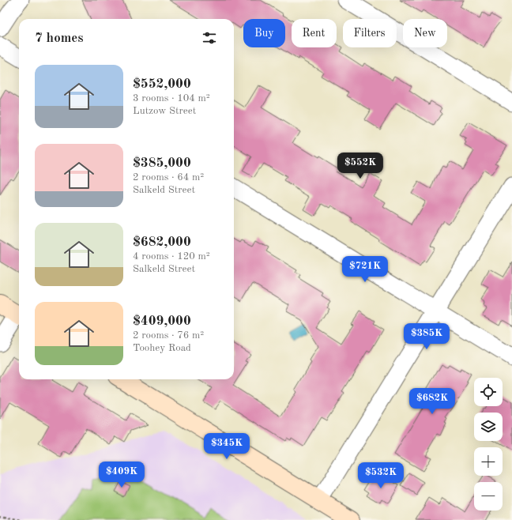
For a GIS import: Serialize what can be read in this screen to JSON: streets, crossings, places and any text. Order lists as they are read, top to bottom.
{
  "page": {
    "chip": [
      "Buy",
      "Rent",
      "Filters",
      "New"
    ],
    "heading": "7 homes",
    "list": [
      {
        "name": "$552,000",
        "note": "3 rooms · 104 m² · Lutzow Street"
      },
      {
        "name": "$385,000",
        "note": "2 rooms · 64 m² · Salkeld Street"
      },
      {
        "name": "$682,000",
        "note": "4 rooms · 120 m² · Salkeld Street"
      },
      {
        "name": "$409,000",
        "note": "2 rooms · 76 m² · Toohey Road"
      }
    ],
    "price": [
      "$552K",
      "$721K",
      "$385K",
      "$682K",
      "$345K",
      "$409K",
      "$532K"
    ],
    "map_buttons": ["+", "−"]
  }
}
